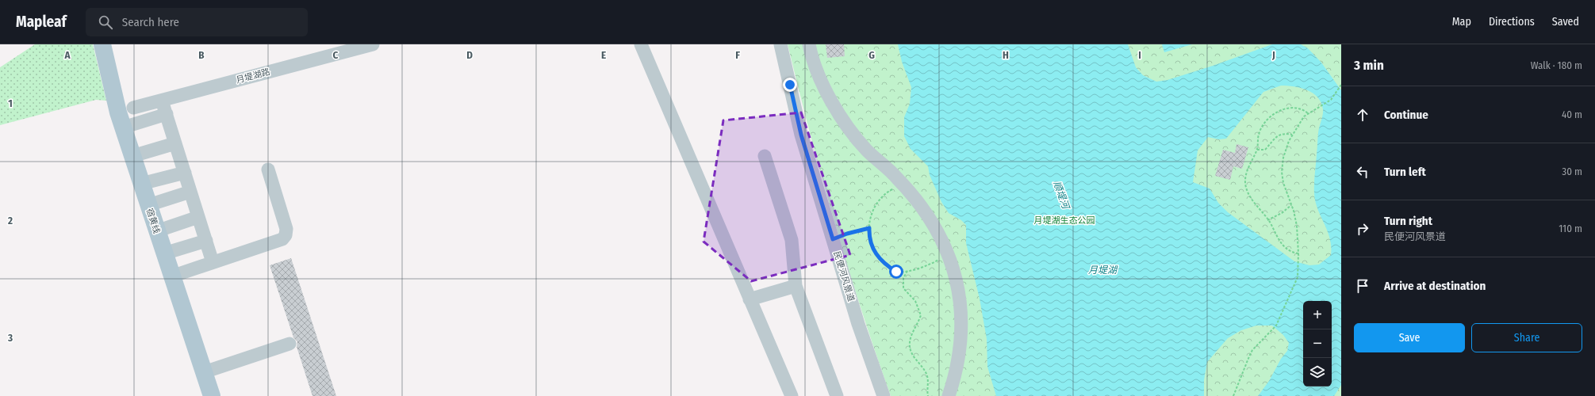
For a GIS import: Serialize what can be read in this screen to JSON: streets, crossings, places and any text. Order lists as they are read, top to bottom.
{
  "streets": {
    "main road": ["宿黄线"],
    "street": ["月堤湖路", "民便河风景道"]
  },
  "water": ["顺堤河", "月堤湖"],
  "parks": ["月堤湖生态公园"],
  "page": {
    "header": "Mapleaf",
    "search": "Search here",
    "nav": ["Map", "Directions", "Saved"],
    "heading": ["3 min", "Walk · 180 m"],
    "list": [
      ["Continue", "40 m"],
      ["Turn left", "30 m"],
      ["Turn right", "民便河风景道", "110 m"],
      "Arrive at destination"
    ],
    "map_buttons": ["+", "−"],
    "buttons": ["Save", "Share"]
  },
  "grid": {
    "columns": [
      "A",
      "B",
      "C",
      "D",
      "E",
      "F",
      "G",
      "H",
      "I",
      "J"
    ],
    "rows": ["1", "2", "3"]
  }
}
